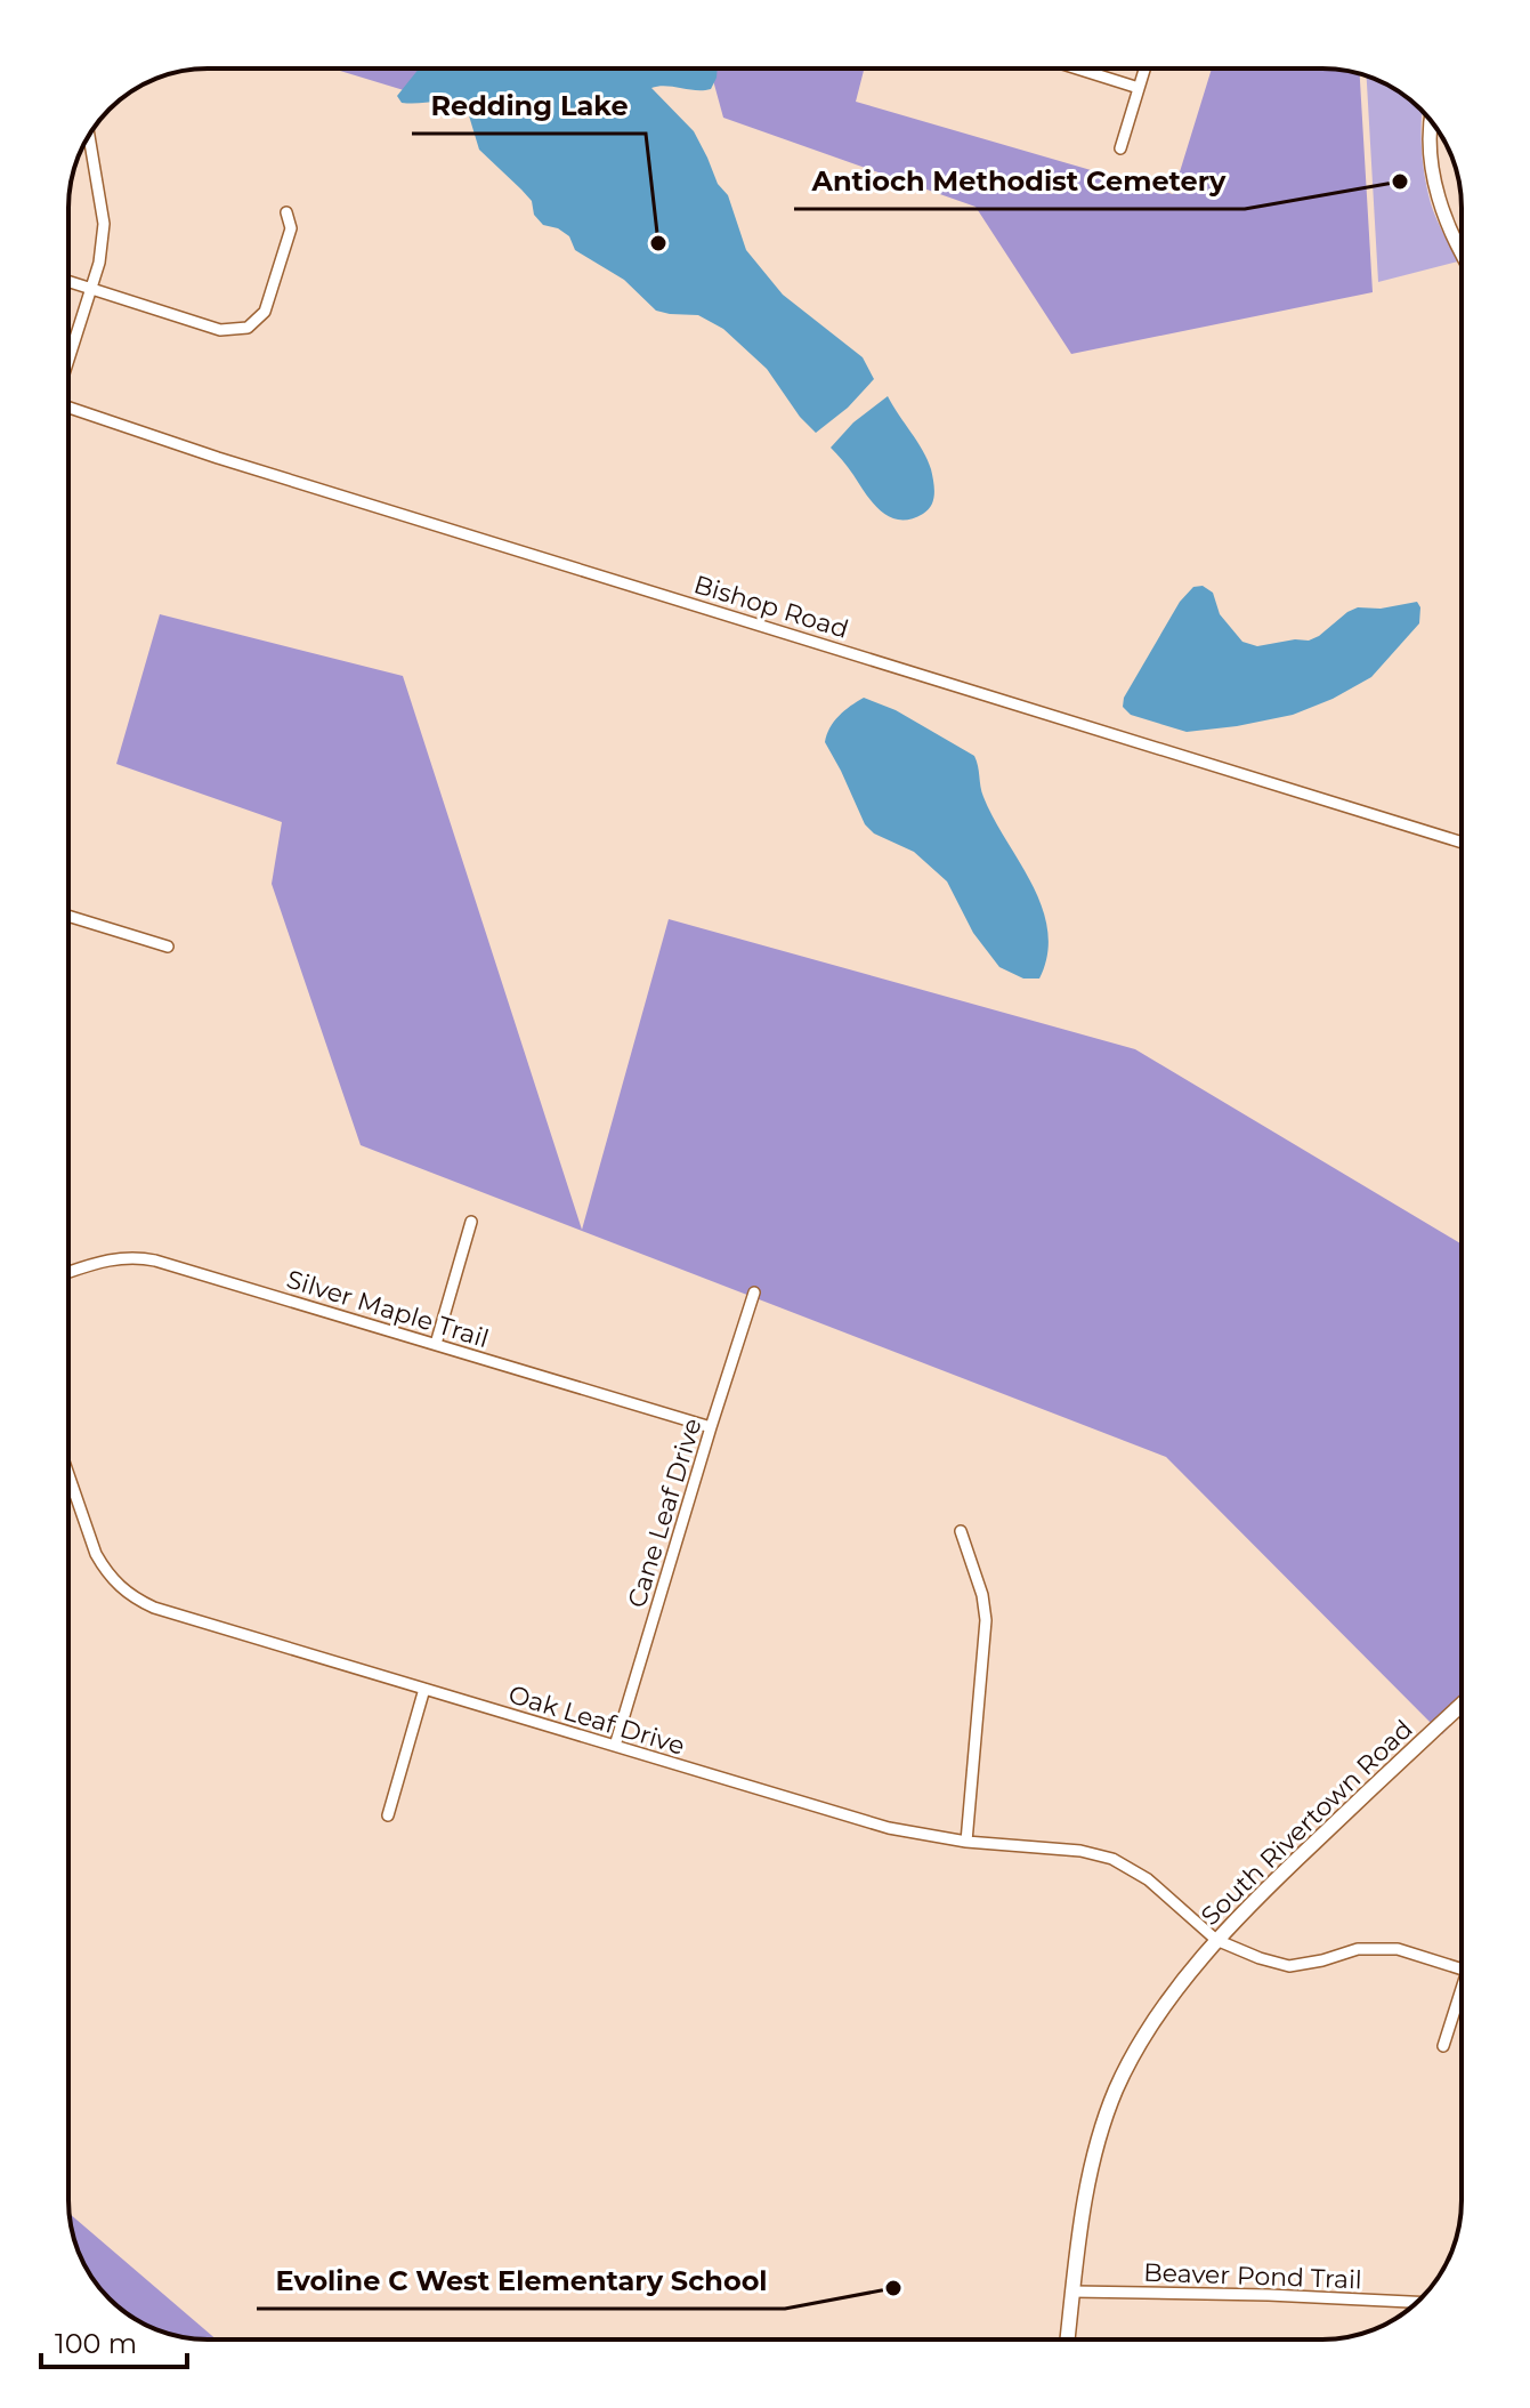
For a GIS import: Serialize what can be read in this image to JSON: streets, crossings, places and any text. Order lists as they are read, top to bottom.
{
  "streets": {
    "main road": ["South Rivertown Road"],
    "street": [
      "Bishop Road",
      "Silver Maple Trail",
      "Cane Leaf Drive",
      "Oak Leaf Drive",
      "Beaver Pond Trail"
    ]
  },
  "crossings": [
    ["Silver Maple Trail", "Cane Leaf Drive"],
    ["Cane Leaf Drive", "Oak Leaf Drive"],
    ["Oak Leaf Drive", "South Rivertown Road"],
    ["South Rivertown Road", "Beaver Pond Trail"]
  ],
  "places": ["Antioch Methodist Cemetery", "Redding Lake", "Evoline C West Elementary School"],
  "scale_bar": "100 m"
}
